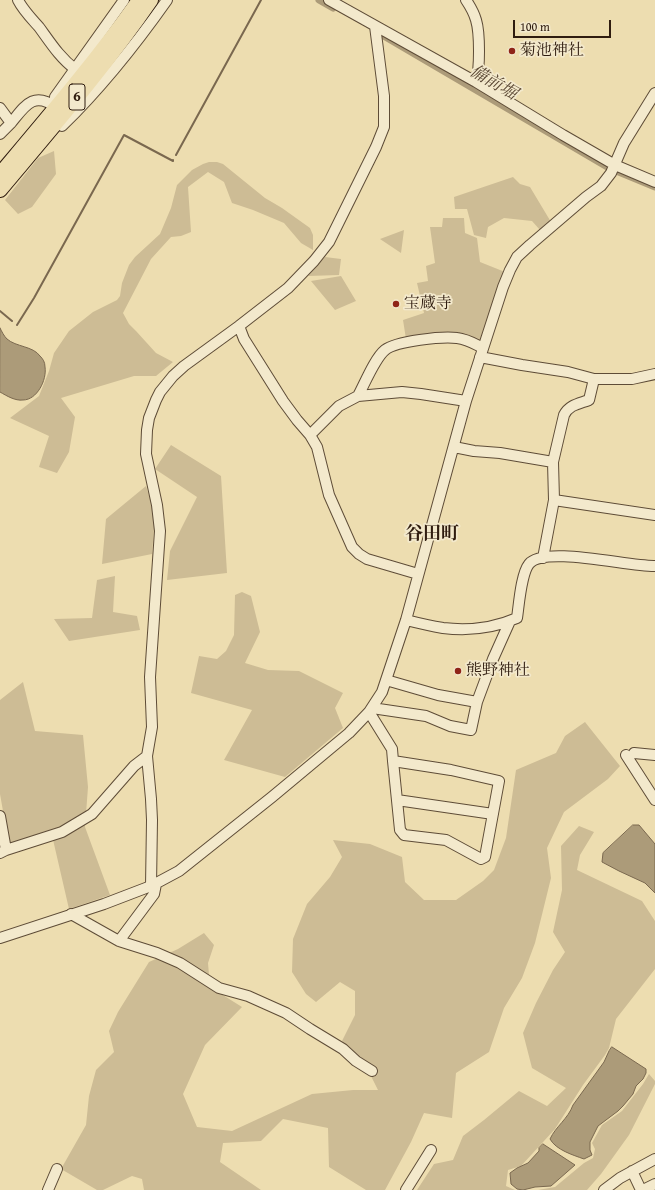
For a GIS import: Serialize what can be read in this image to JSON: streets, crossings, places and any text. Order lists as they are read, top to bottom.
{
  "streets": {
    "highway": ["6"]
  },
  "districts": ["谷田町"],
  "water": ["備前堀"],
  "places": ["菊池神社", "宝蔵寺", "熊野神社"],
  "scale_bar": "100 m"
}
